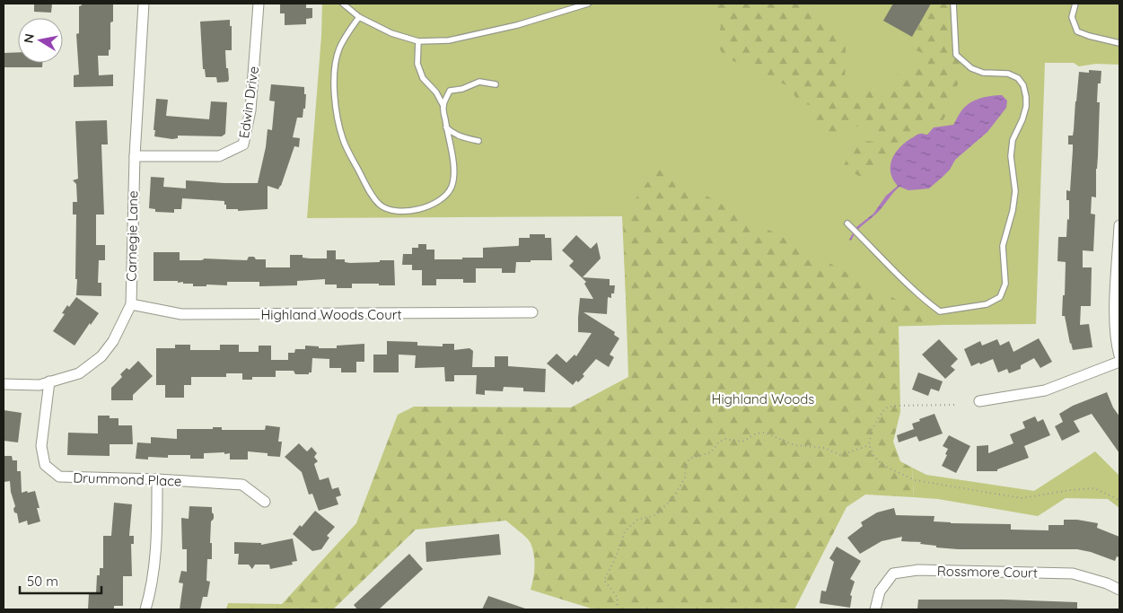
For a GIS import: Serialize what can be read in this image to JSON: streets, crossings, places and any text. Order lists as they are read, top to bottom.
{
  "streets": {
    "street": [
      "Edwin Drive",
      "Carnegie Lane",
      "Highland Woods Court",
      "Drummond Place",
      "Rossmore Court"
    ]
  },
  "crossings": [
    ["Edwin Drive", "Carnegie Lane"],
    ["Carnegie Lane", "Highland Woods Court"],
    ["Carnegie Lane", "Drummond Place"]
  ],
  "parks": ["Highland Woods"],
  "scale_bar": "50 m",
  "north": "left"
}
